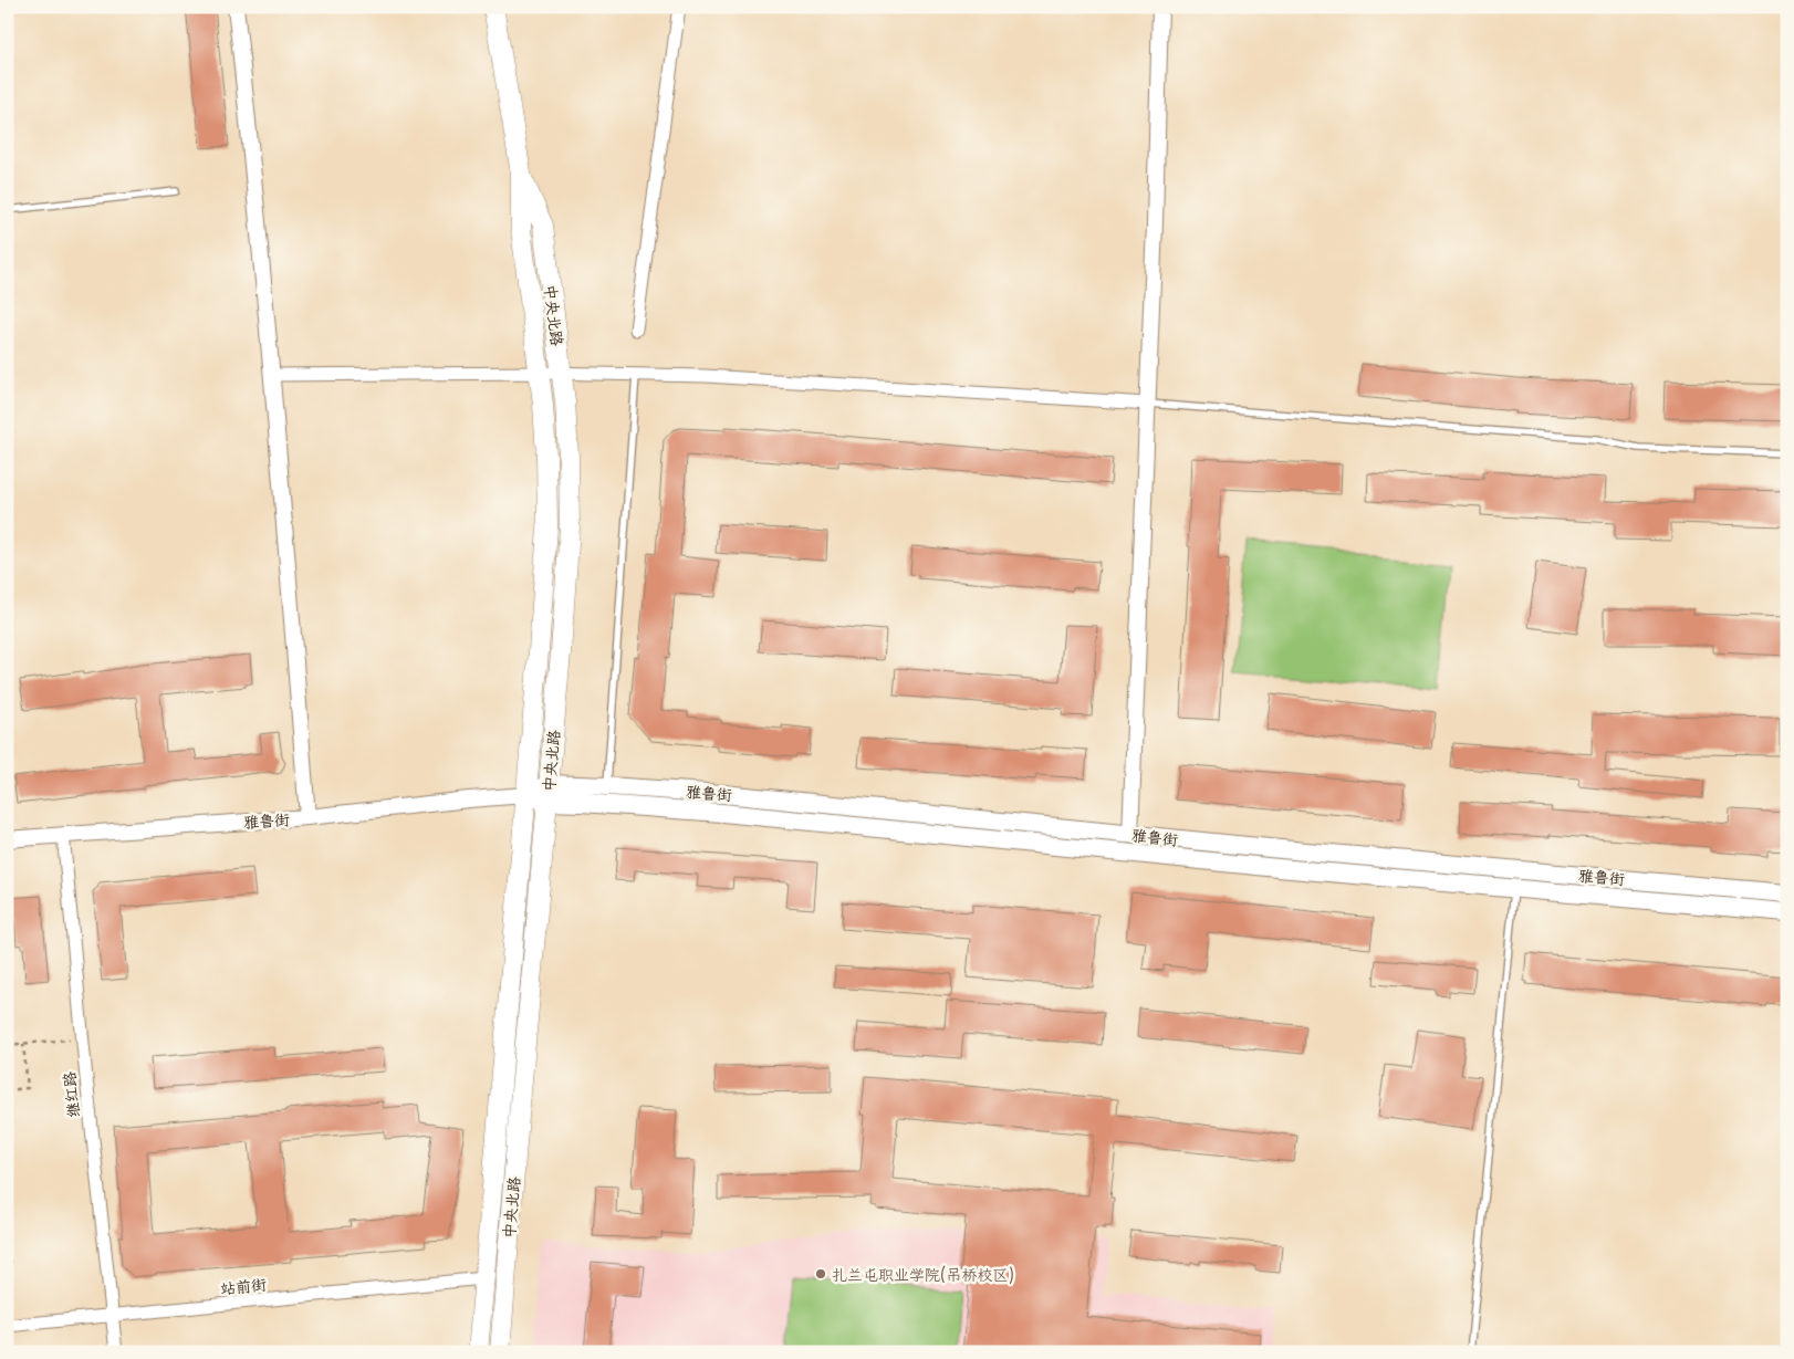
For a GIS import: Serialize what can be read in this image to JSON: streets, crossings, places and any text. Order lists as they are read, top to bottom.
{
  "streets": {
    "main road": ["中央北路", "雅鲁街"],
    "street": ["继红路", "站前街"]
  },
  "crossings": [
    ["中央北路", "雅鲁街"],
    ["中央北路", "站前街"],
    ["雅鲁街", "继红路"],
    ["继红路", "站前街"]
  ],
  "places": ["扎兰屯职业学院(吊桥校区)"]
}
